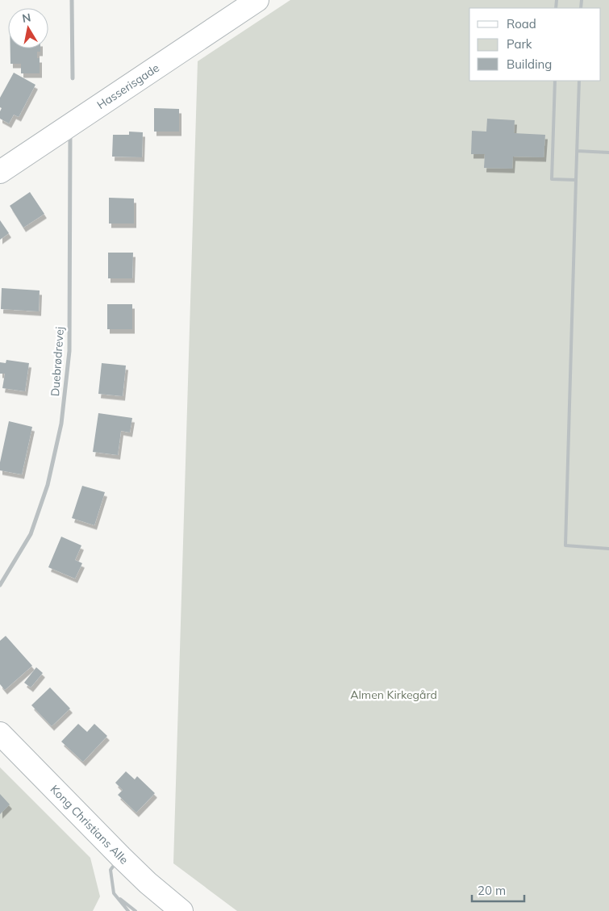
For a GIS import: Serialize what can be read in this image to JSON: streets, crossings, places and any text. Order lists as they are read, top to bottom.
{
  "streets": {
    "street": ["Hasserisgade", "Duebrødrevej", "Kong Christians Alle"]
  },
  "crossings": [
    ["Hasserisgade", "Duebrødrevej"]
  ],
  "parks": ["Almen Kirkegård"],
  "legend": ["Road", "Park", "Building"],
  "scale_bar": "20 m",
  "north": "top"
}
